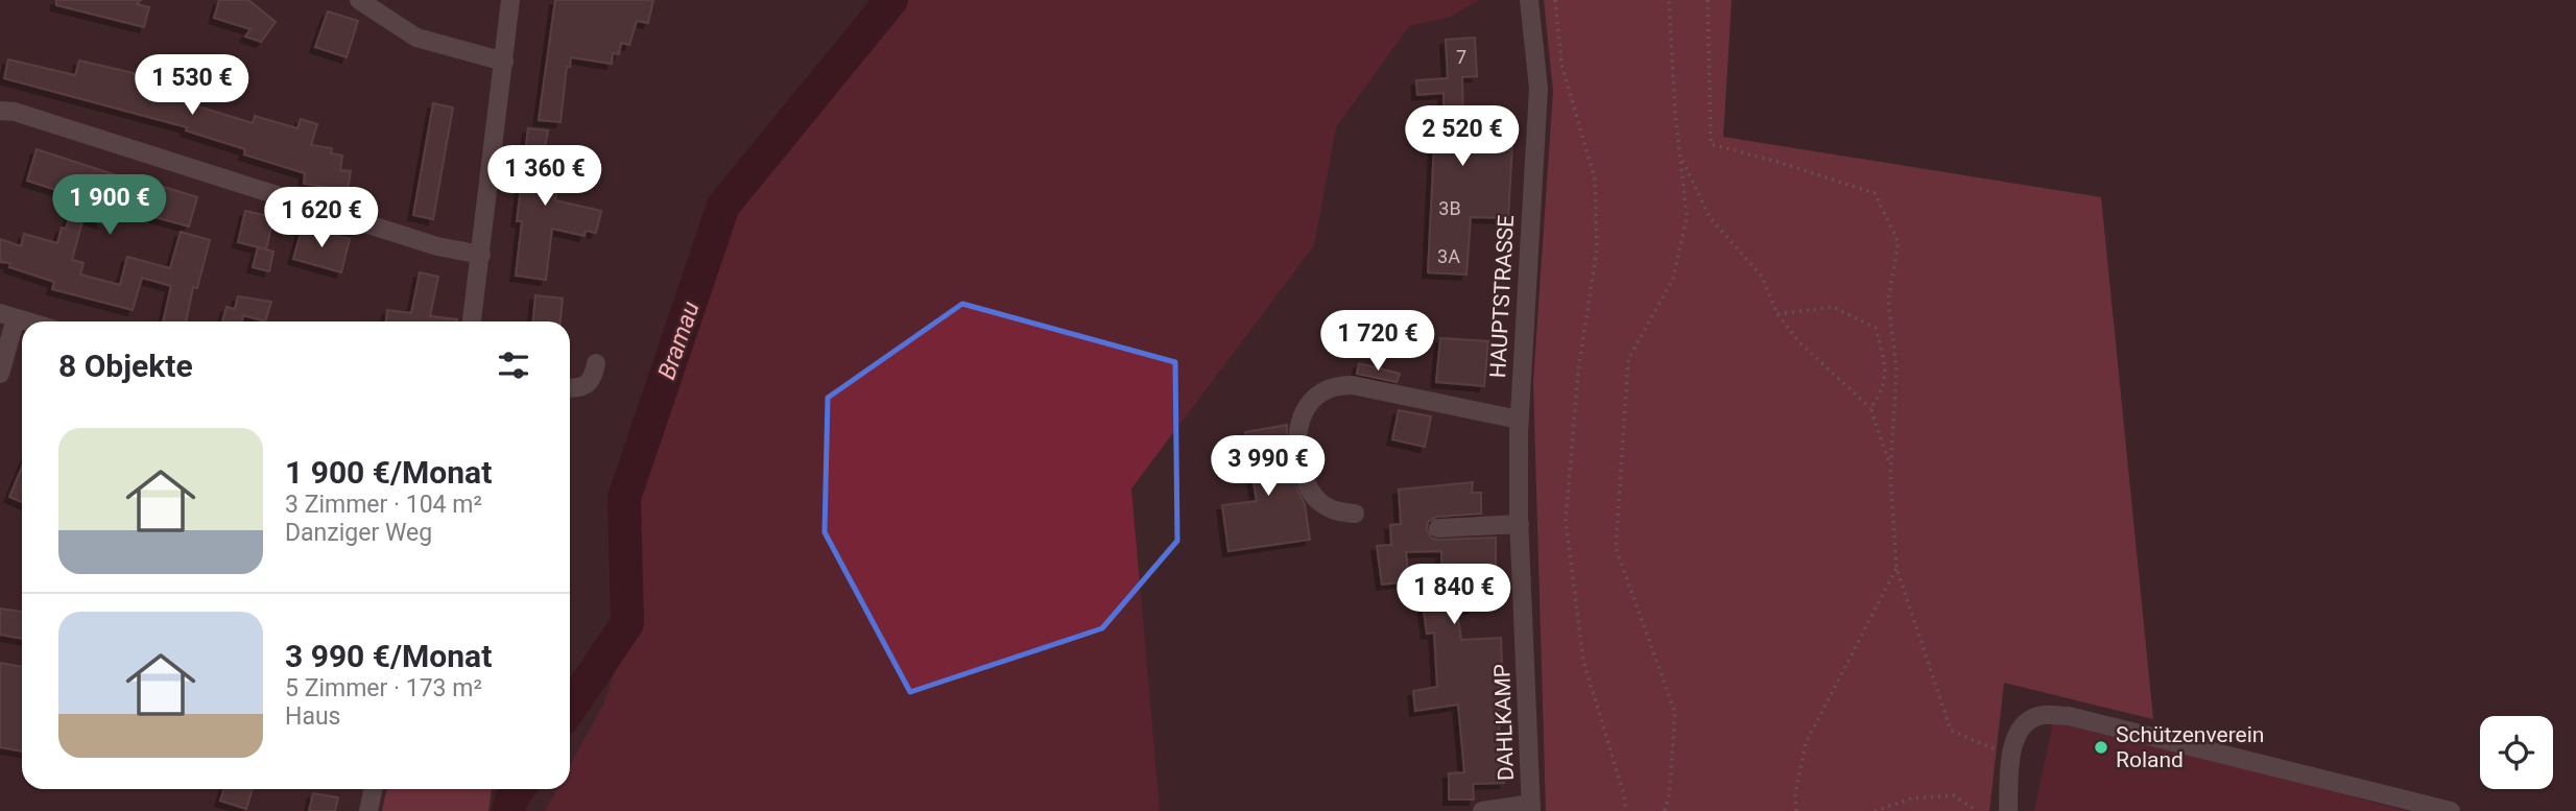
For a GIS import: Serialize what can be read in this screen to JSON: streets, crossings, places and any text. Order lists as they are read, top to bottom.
{
  "streets": {
    "street": ["HAUPTSTRASSE", "DAHLKAMP"]
  },
  "crossings": [
    ["HAUPTSTRASSE", "DAHLKAMP"]
  ],
  "water": ["Bramau"],
  "places": ["Schützenverein Roland"],
  "house_numbers": ["7", "3B", "3A"],
  "page": {
    "price": [
      "1 530 €",
      "2 520 €",
      "1 360 €",
      "1 900 €",
      "1 620 €",
      "1 720 €",
      "3 990 €",
      "1 840 €"
    ],
    "heading": "8 Objekte",
    "list": [
      {
        "name": "1 900 €/Monat",
        "note": "3 Zimmer · 104 m² · Danziger Weg"
      },
      {
        "name": "3 990 €/Monat",
        "note": "5 Zimmer · 173 m² · Haus"
      }
    ]
  }
}
